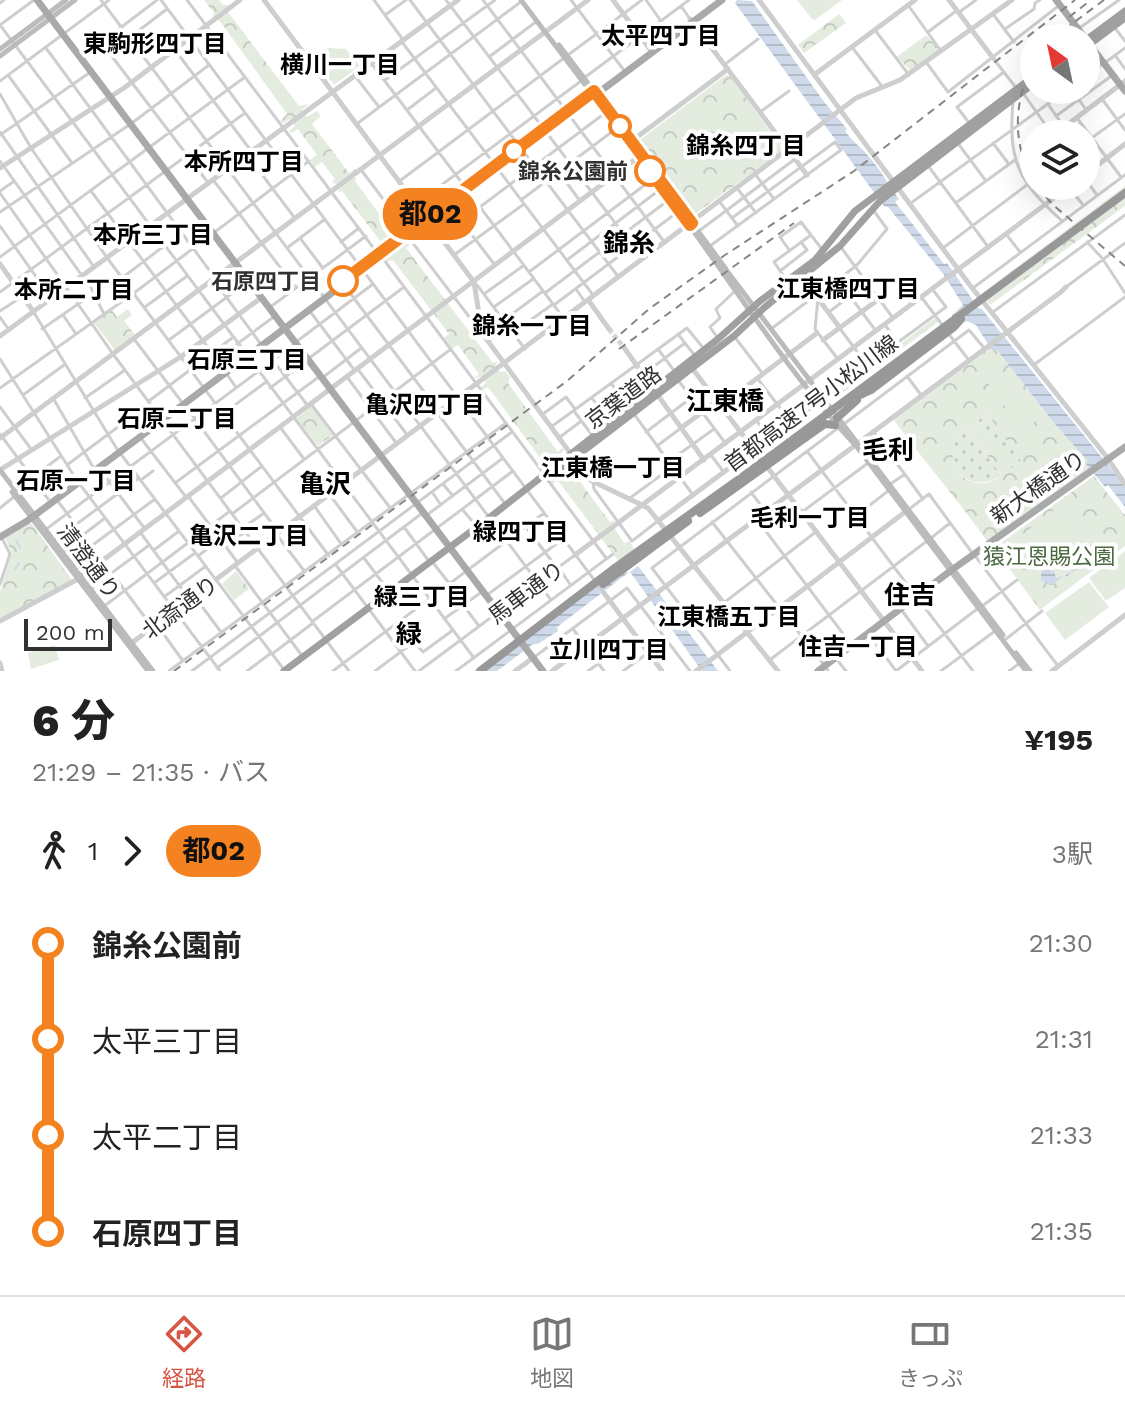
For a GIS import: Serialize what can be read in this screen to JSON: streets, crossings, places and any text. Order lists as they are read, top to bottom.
{
  "streets": {
    "highway": ["京葉道路", "首都高速7号小松川線"],
    "main road": ["新大橋通り", "清澄通り"],
    "street": ["馬車通り", "北斎通り"]
  },
  "crossings": [
    ["清澄通り", "北斎通り"]
  ],
  "districts": [
    "太平四丁目",
    "東駒形四丁目",
    "横川一丁目",
    "錦糸四丁目",
    "本所四丁目",
    "本所三丁目",
    "錦糸",
    "江東橋四丁目",
    "本所二丁目",
    "錦糸一丁目",
    "石原三丁目",
    "江東橋",
    "亀沢四丁目",
    "石原二丁目",
    "毛利",
    "江東橋一丁目",
    "石原一丁目",
    "亀沢",
    "毛利一丁目",
    "緑四丁目",
    "亀沢二丁目",
    "住吉",
    "緑三丁目",
    "江東橋五丁目",
    "緑",
    "住吉一丁目",
    "立川四丁目"
  ],
  "parks": ["猿江恩賜公園"],
  "places": ["錦糸公園前", "石原四丁目"],
  "lines": ["bus line 都02"],
  "scale_bar": "200 m",
  "north": "top left",
  "page": {
    "on_map": "都02",
    "scale": "200 m",
    "heading": ["6 分", "21:29 – 21:35 · バス", "¥195"],
    "legs": ["1", "都02", "3駅"],
    "list": [
      {
        "name": "錦糸公園前",
        "value": "21:30"
      },
      {
        "name": "太平三丁目",
        "value": "21:31"
      },
      {
        "name": "太平二丁目",
        "value": "21:33"
      },
      {
        "name": "石原四丁目",
        "value": "21:35"
      }
    ],
    "tabs": ["経路", "地図", "きっぷ"]
  }
}
